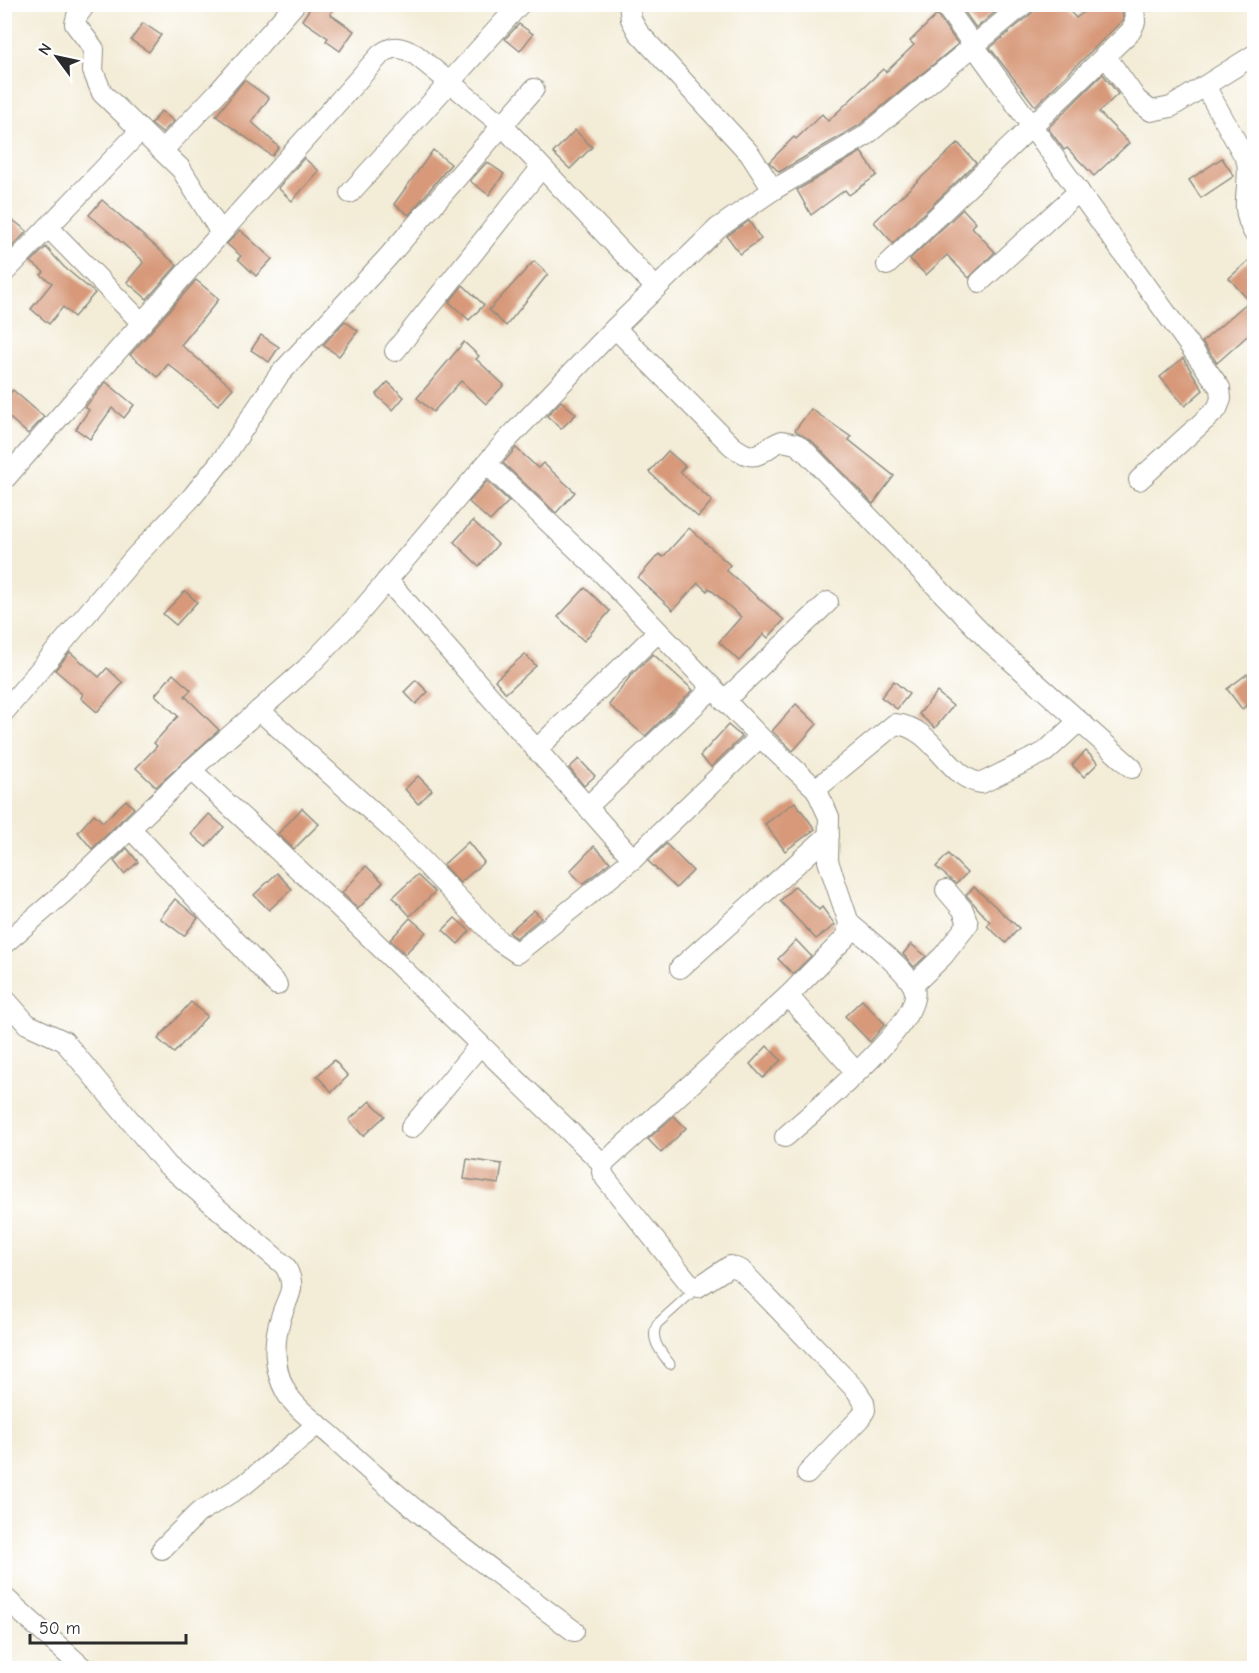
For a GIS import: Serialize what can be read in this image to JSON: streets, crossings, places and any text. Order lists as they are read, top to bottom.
{
  "scale_bar": "50 m",
  "north": "top left"
}
